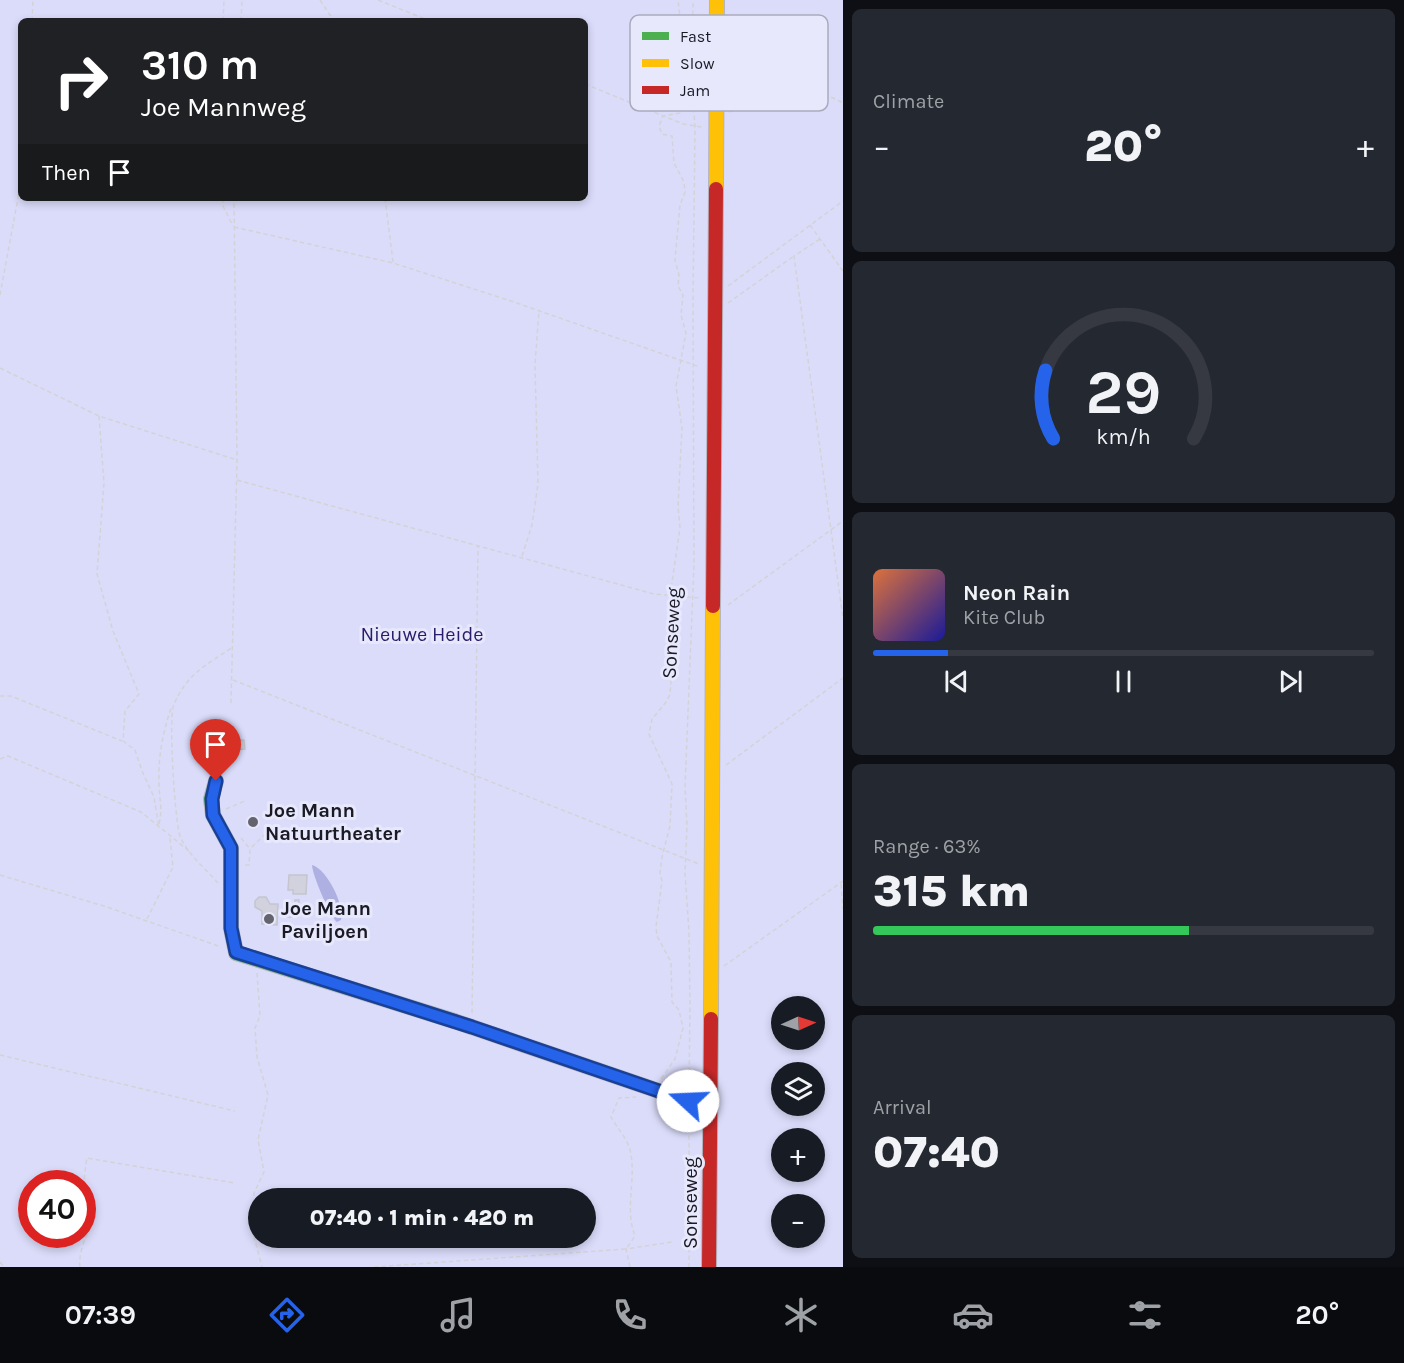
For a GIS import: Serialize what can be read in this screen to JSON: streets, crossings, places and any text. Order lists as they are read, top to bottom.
{
  "streets": {
    "main road": ["Sonseweg"]
  },
  "parks": ["Nieuwe Heide"],
  "places": ["Joe Mann Natuurtheater", "Joe Mann Paviljoen"],
  "legend": ["Fast", "Slow", "Jam"],
  "north": "right",
  "page": {
    "tile": [
      "Climate",
      ["Range · 63%", "315 km"],
      ["Arrival", "07:40"]
    ],
    "turn": ["310 m", "Joe Mannweg"],
    "heat": ["−", "20°", "+"],
    "then": "Then",
    "song": ["Neon Rain", "Kite Club"],
    "map_buttons": ["+", "−"],
    "limit": "40",
    "trip": "07:40 · 1 min · 420 m",
    "tabs": ["07:39", "20°"],
    "gauge": ["29", "km/h"]
  }
}
